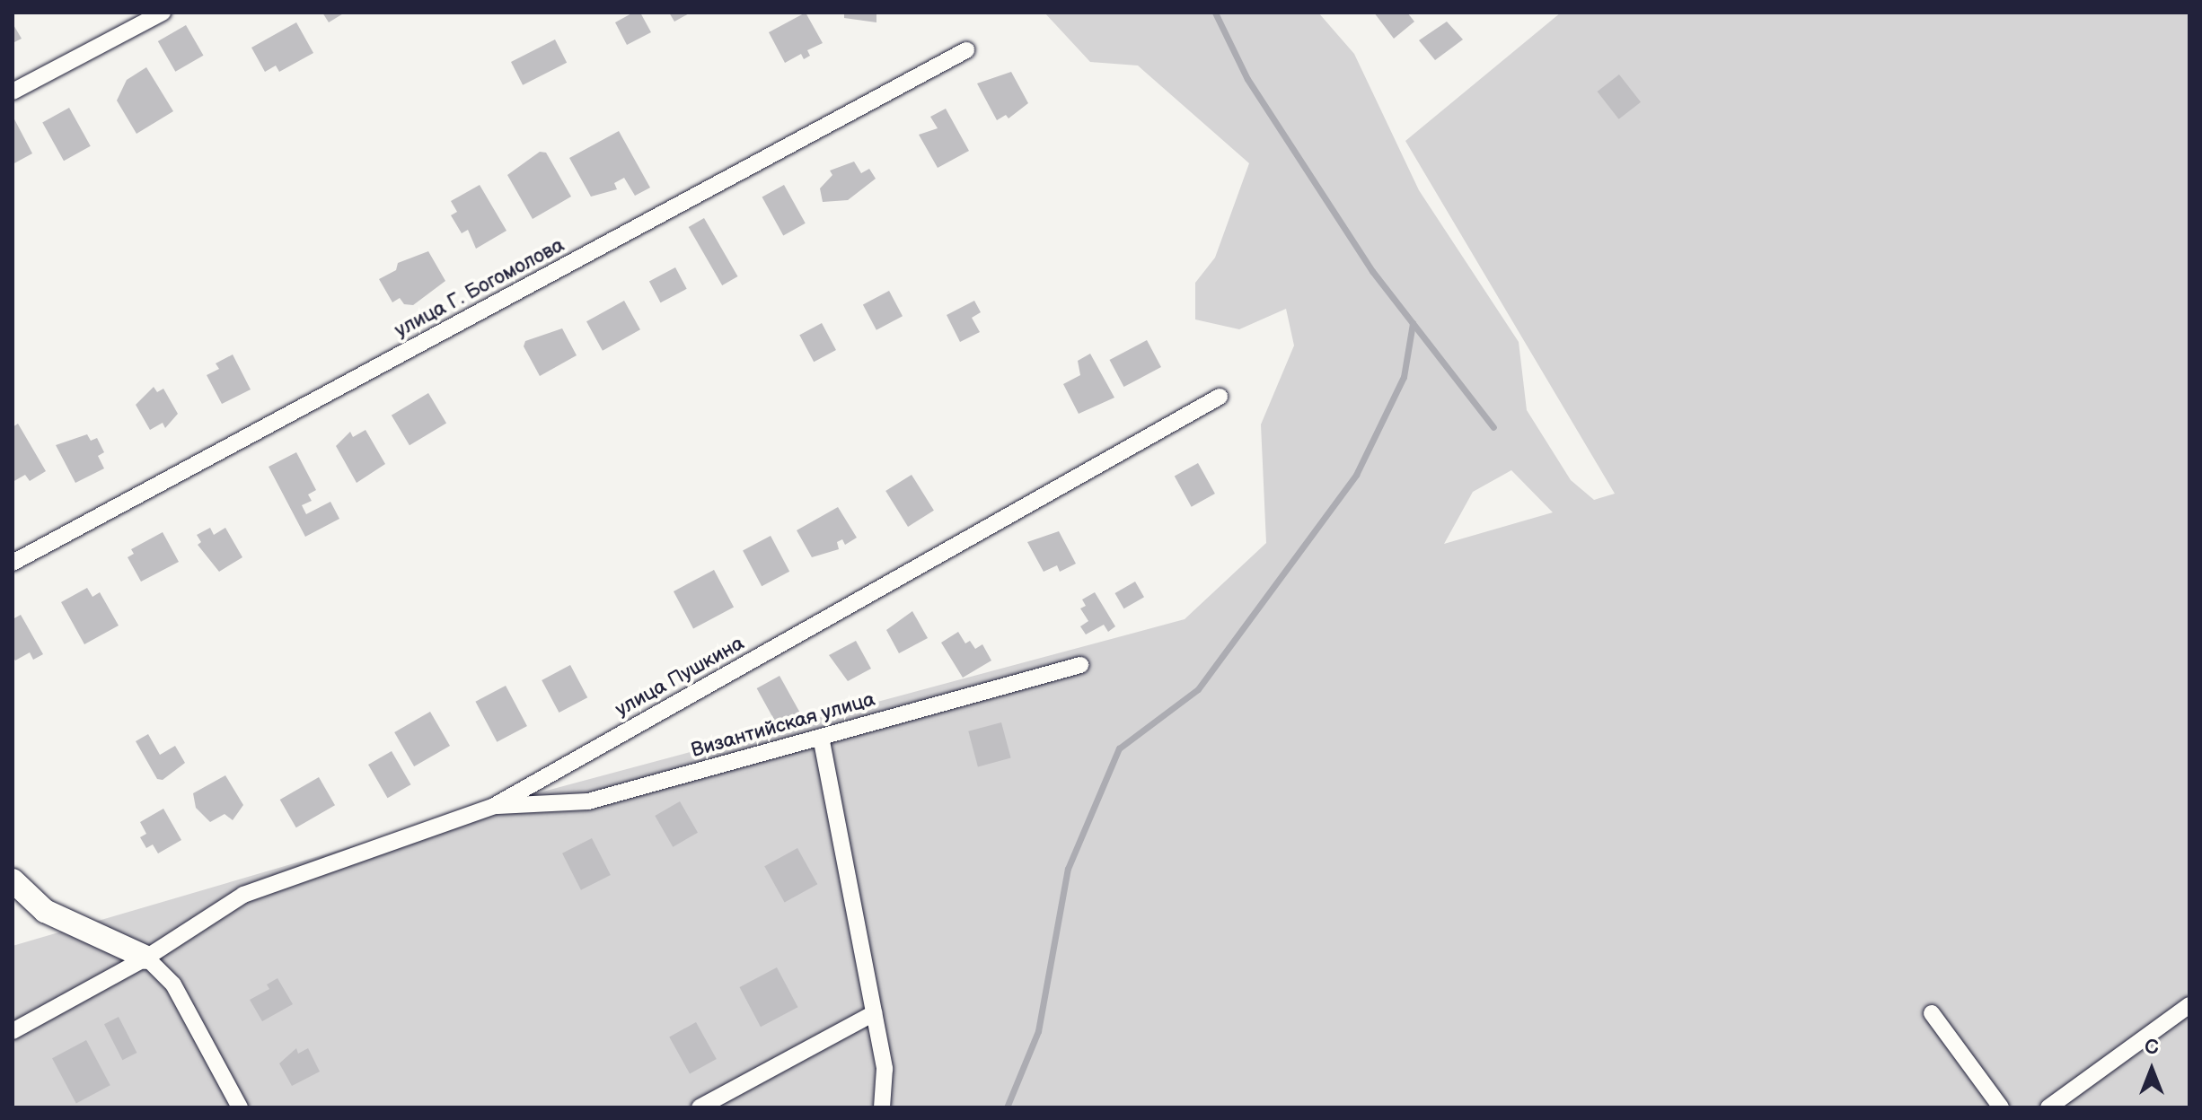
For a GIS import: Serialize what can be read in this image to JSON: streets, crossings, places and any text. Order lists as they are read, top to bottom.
{
  "streets": {
    "street": ["улица Г. Богомолова", "улица Пушкина", "Византийская улица"]
  },
  "crossings": [
    ["улица Пушкина", "Византийская улица"]
  ],
  "north": "top"
}
